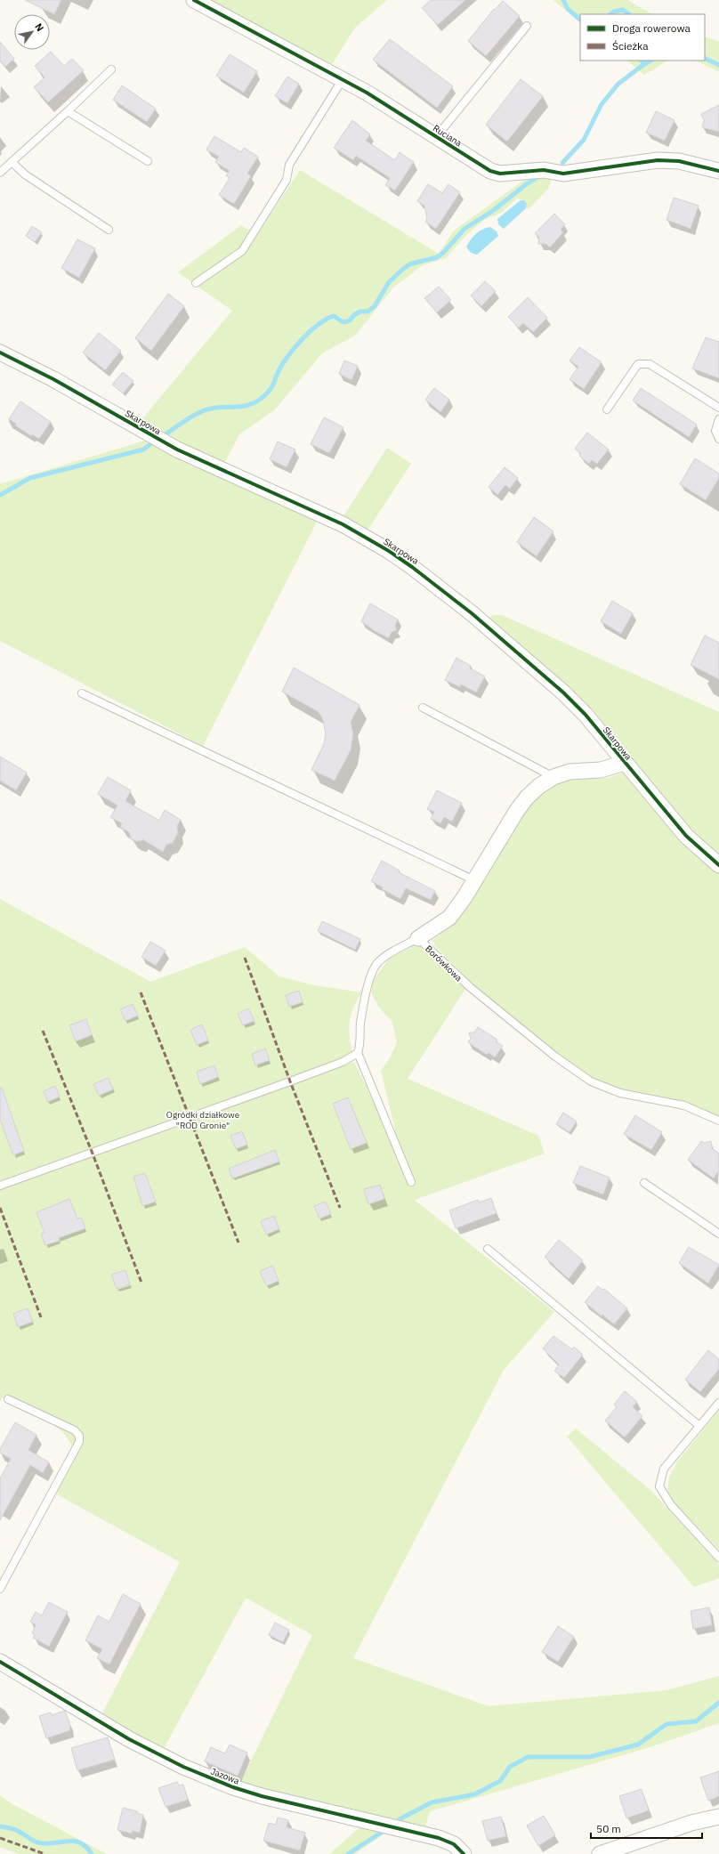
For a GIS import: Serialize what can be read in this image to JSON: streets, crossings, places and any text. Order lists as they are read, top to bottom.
{
  "streets": {
    "street": [
      "Ruciana",
      "Skarpowa",
      "Borówkowa",
      "Jazowa"
    ]
  },
  "crossings": [
    ["Skarpowa", "Borówkowa"]
  ],
  "parks": ["Ogródki działkowe \"ROD Gronie\""],
  "legend": ["Droga rowerowa", "Ścieżka"],
  "scale_bar": "50 m",
  "north": "top right"
}
